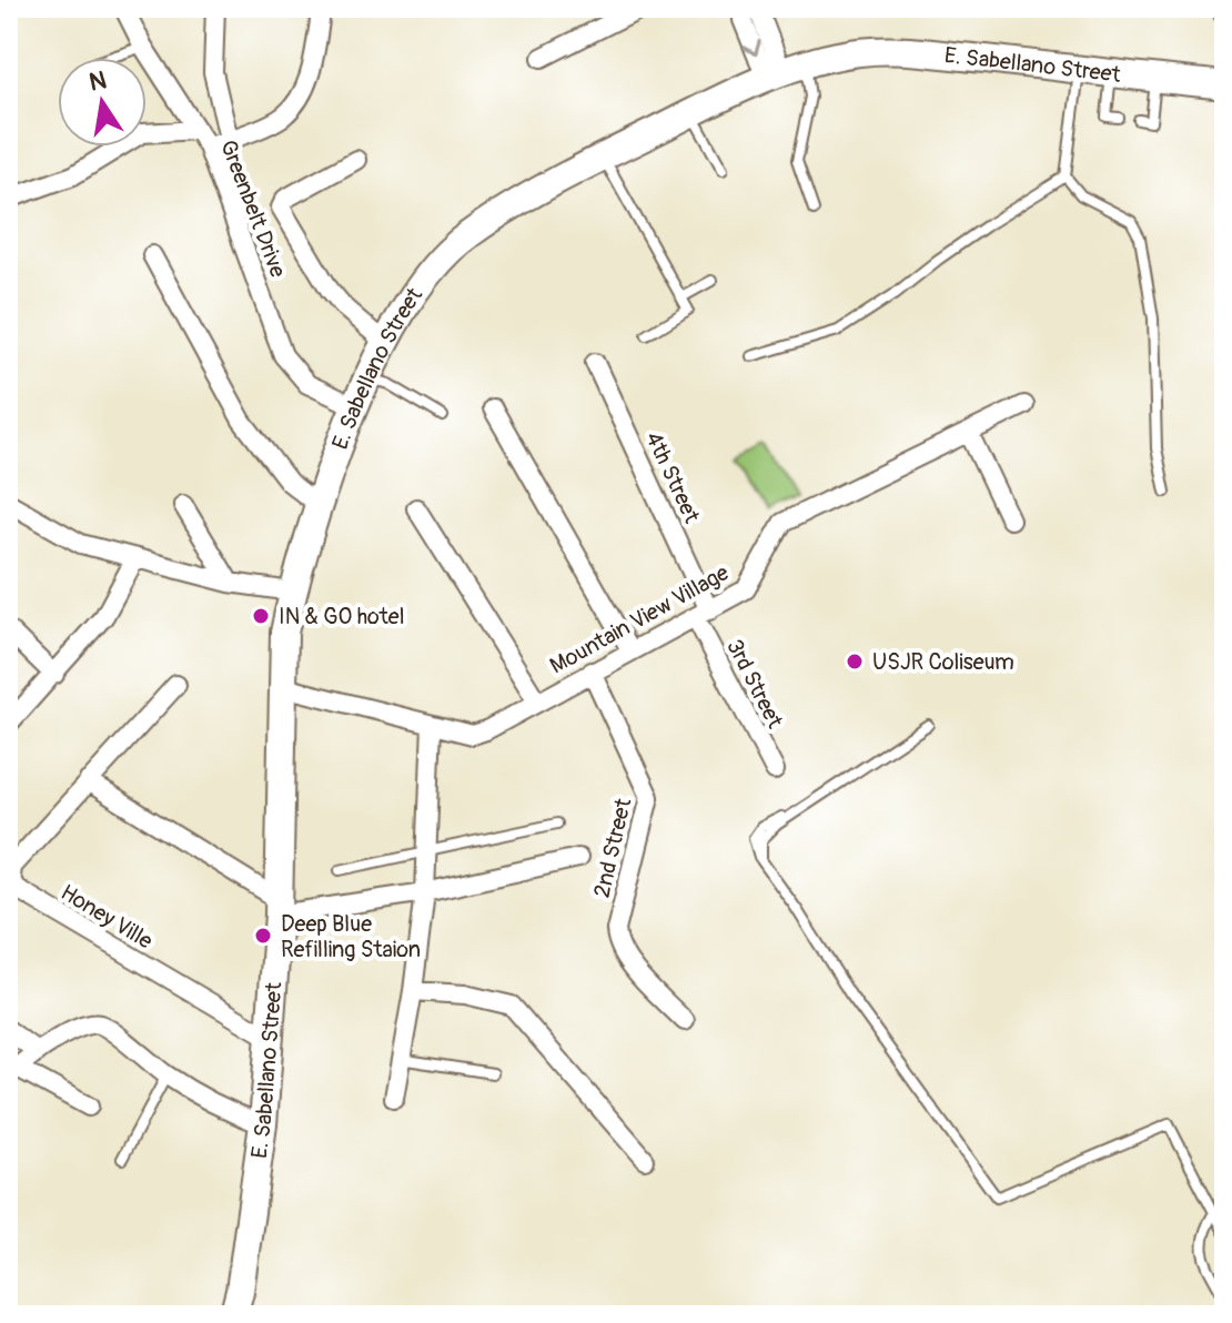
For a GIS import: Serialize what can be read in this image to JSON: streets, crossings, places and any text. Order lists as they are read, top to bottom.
{
  "streets": {
    "street": [
      "E. Sabellano Street",
      "Greenbelt Drive",
      "4th Street",
      "Mountain View Village",
      "3rd Street",
      "2nd Street",
      "Honey Ville"
    ]
  },
  "crossings": [
    ["E. Sabellano Street", "Greenbelt Drive"],
    ["E. Sabellano Street", "Mountain View Village"],
    ["E. Sabellano Street", "Honey Ville"],
    ["4th Street", "Mountain View Village"],
    ["4th Street", "3rd Street"],
    ["Mountain View Village", "3rd Street"],
    ["Mountain View Village", "2nd Street"]
  ],
  "places": ["IN & GO hotel", "USJR Coliseum", "Deep Blue Refilling Staion"],
  "north": "top"
}
